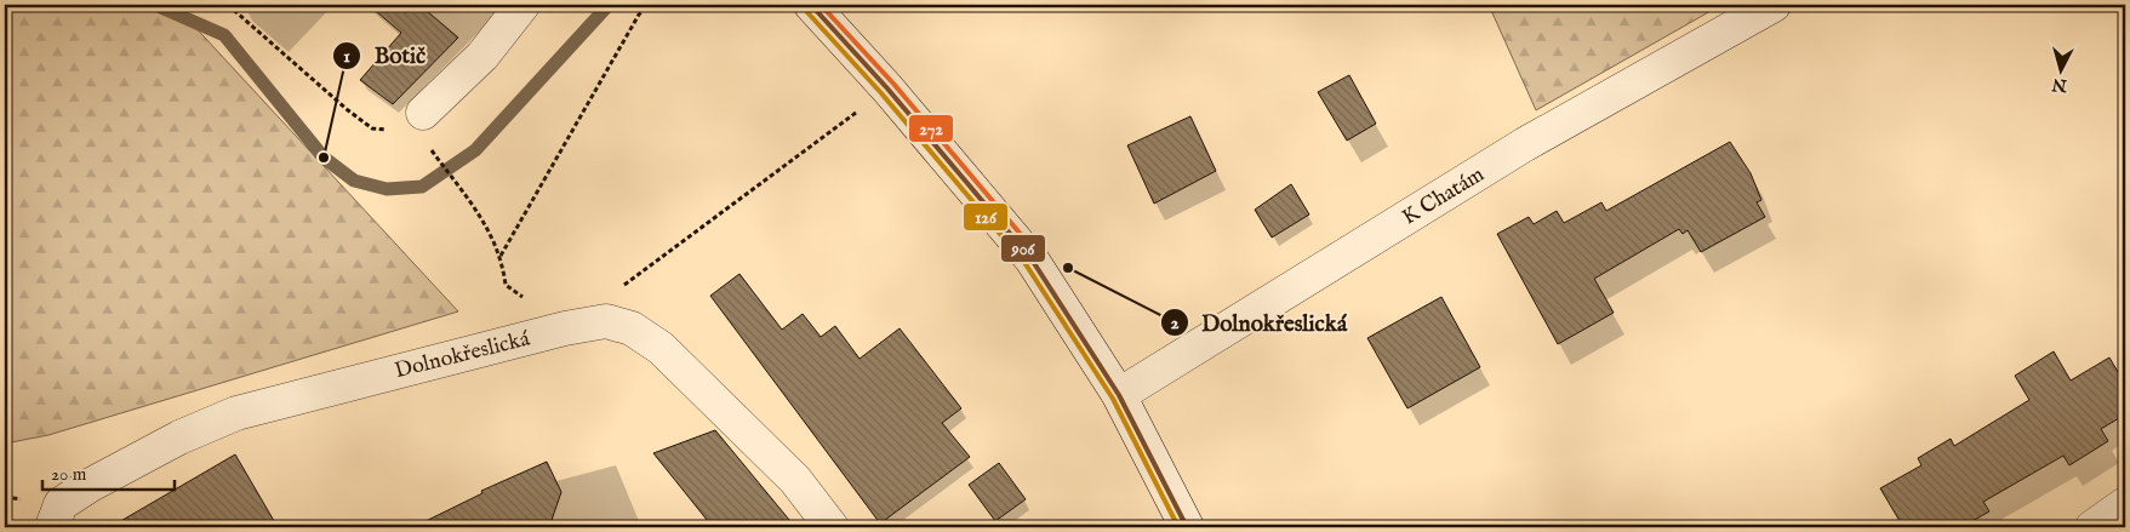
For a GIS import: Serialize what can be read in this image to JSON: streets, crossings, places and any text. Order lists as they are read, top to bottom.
{
  "streets": {
    "street": ["K Chatám", "Dolnokřeslická"]
  },
  "places": ["Botič", "Dolnokřeslická"],
  "lines": ["transit line 906", "transit line 272", "transit line 126"],
  "scale_bar": "20 m",
  "north": "bottom"
}
